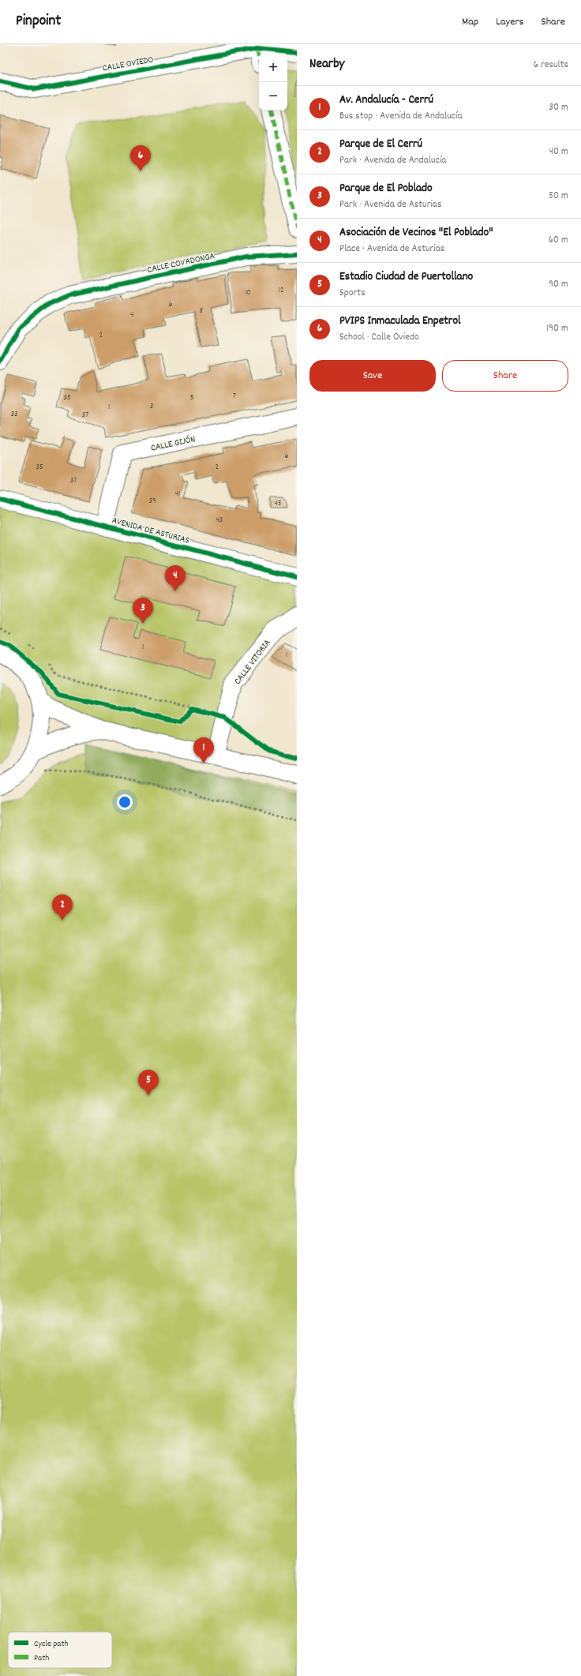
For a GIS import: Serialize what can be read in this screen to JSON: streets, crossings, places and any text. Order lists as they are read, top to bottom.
{
  "streets": {
    "street": [
      "CALLE OVIEDO",
      "CALLE COVADONGA",
      "CALLE GIJÓN",
      "AVENIDA DE ASTURIAS",
      "CALLE VITORIA"
    ]
  },
  "crossings": [
    ["CALLE GIJÓN", "AVENIDA DE ASTURIAS"]
  ],
  "house_numbers": [
    "12",
    "10",
    "6",
    "8",
    "4",
    "2",
    "7",
    "35",
    "5",
    "3",
    "1",
    "33",
    "37",
    "6",
    "35",
    "2",
    "37",
    "41",
    "39",
    "45",
    "43",
    "1",
    "1"
  ],
  "legend": ["Cycle path", "Path"],
  "page": {
    "header": "Pinpoint",
    "nav": ["Map", "Layers", "Share"],
    "heading": ["Nearby", "6 results"],
    "map_buttons": ["+", "−"],
    "list": [
      {
        "mark": "1",
        "name": "Av. Andalucía - Cerrú",
        "note": "Bus stop · Avenida de Andalucía",
        "value": "30 m"
      },
      {
        "mark": "2",
        "name": "Parque de El Cerrú",
        "note": "Park · Avenida de Andalucía",
        "value": "40 m"
      },
      {
        "mark": "3",
        "name": "Parque de El Poblado",
        "note": "Park · Avenida de Asturias",
        "value": "50 m"
      },
      {
        "mark": "4",
        "name": "Asociación de Vecinos \"El Poblado\"",
        "note": "Place · Avenida de Asturias",
        "value": "60 m"
      },
      {
        "mark": "5",
        "name": "Estadio Ciudad de Puertollano",
        "note": "Sports",
        "value": "90 m"
      },
      {
        "mark": "6",
        "name": "PVIPS Inmaculada Enpetrol",
        "note": "School · Calle Oviedo",
        "value": "190 m"
      }
    ],
    "pins": [
      "6",
      "4",
      "3",
      "1",
      "2",
      "5"
    ],
    "buttons": ["Save", "Share"]
  }
}
